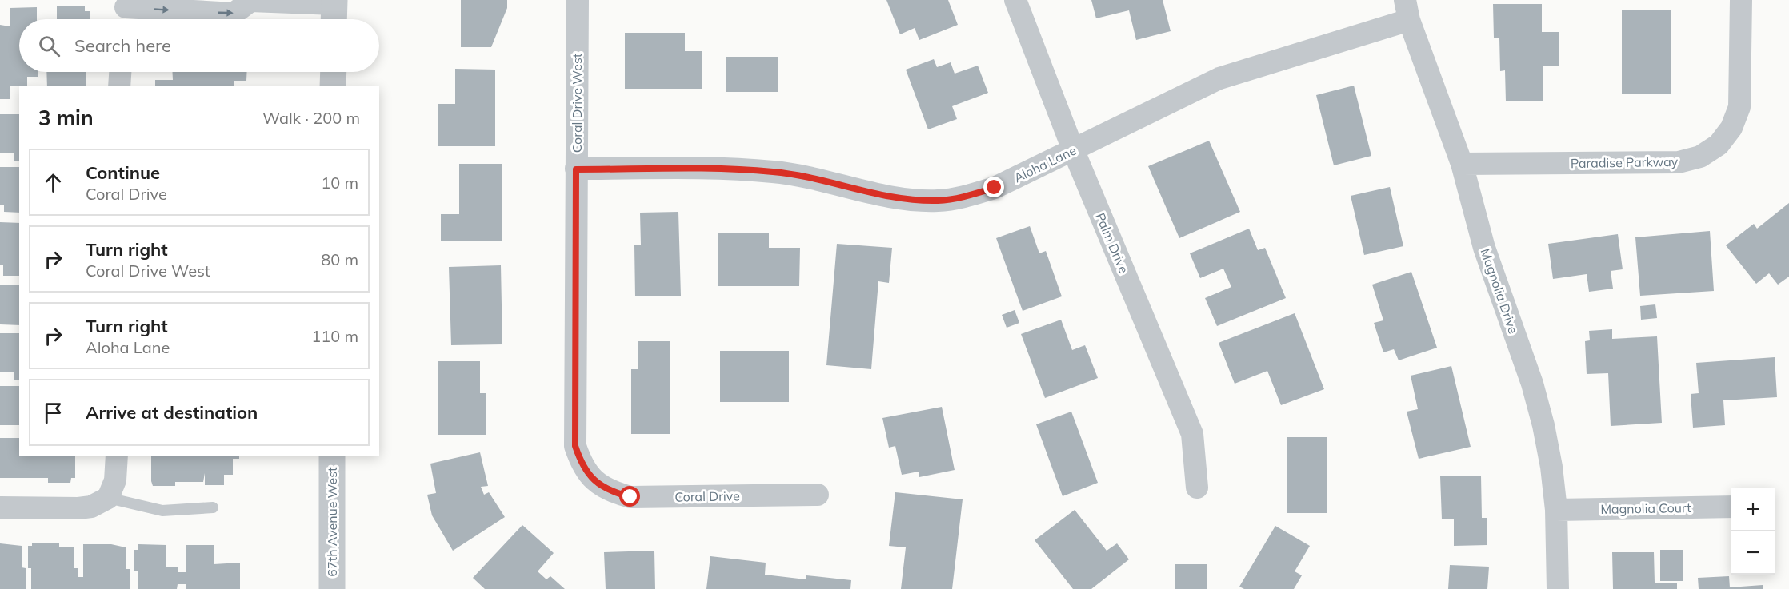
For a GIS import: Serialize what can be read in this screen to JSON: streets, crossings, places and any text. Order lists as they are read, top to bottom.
{
  "streets": {
    "street": [
      "Coral Drive West",
      "Paradise Parkway",
      "Aloha Lane",
      "Palm Drive",
      "Magnolia Drive",
      "Coral Drive",
      "Magnolia Court",
      "67th Avenue West"
    ]
  },
  "crossings": [
    ["Coral Drive West", "Aloha Lane"],
    ["Coral Drive West", "Coral Drive"],
    ["Paradise Parkway", "Magnolia Drive"],
    ["Aloha Lane", "Palm Drive"],
    ["Aloha Lane", "Magnolia Drive"],
    ["Magnolia Drive", "Magnolia Court"]
  ],
  "page": {
    "search": "Search here",
    "heading": ["3 min", "Walk · 200 m"],
    "list": [
      ["Continue", "Coral Drive", "10 m"],
      ["Turn right", "Coral Drive West", "80 m"],
      ["Turn right", "Aloha Lane", "110 m"],
      "Arrive at destination"
    ],
    "map_buttons": ["+", "−"]
  }
}
